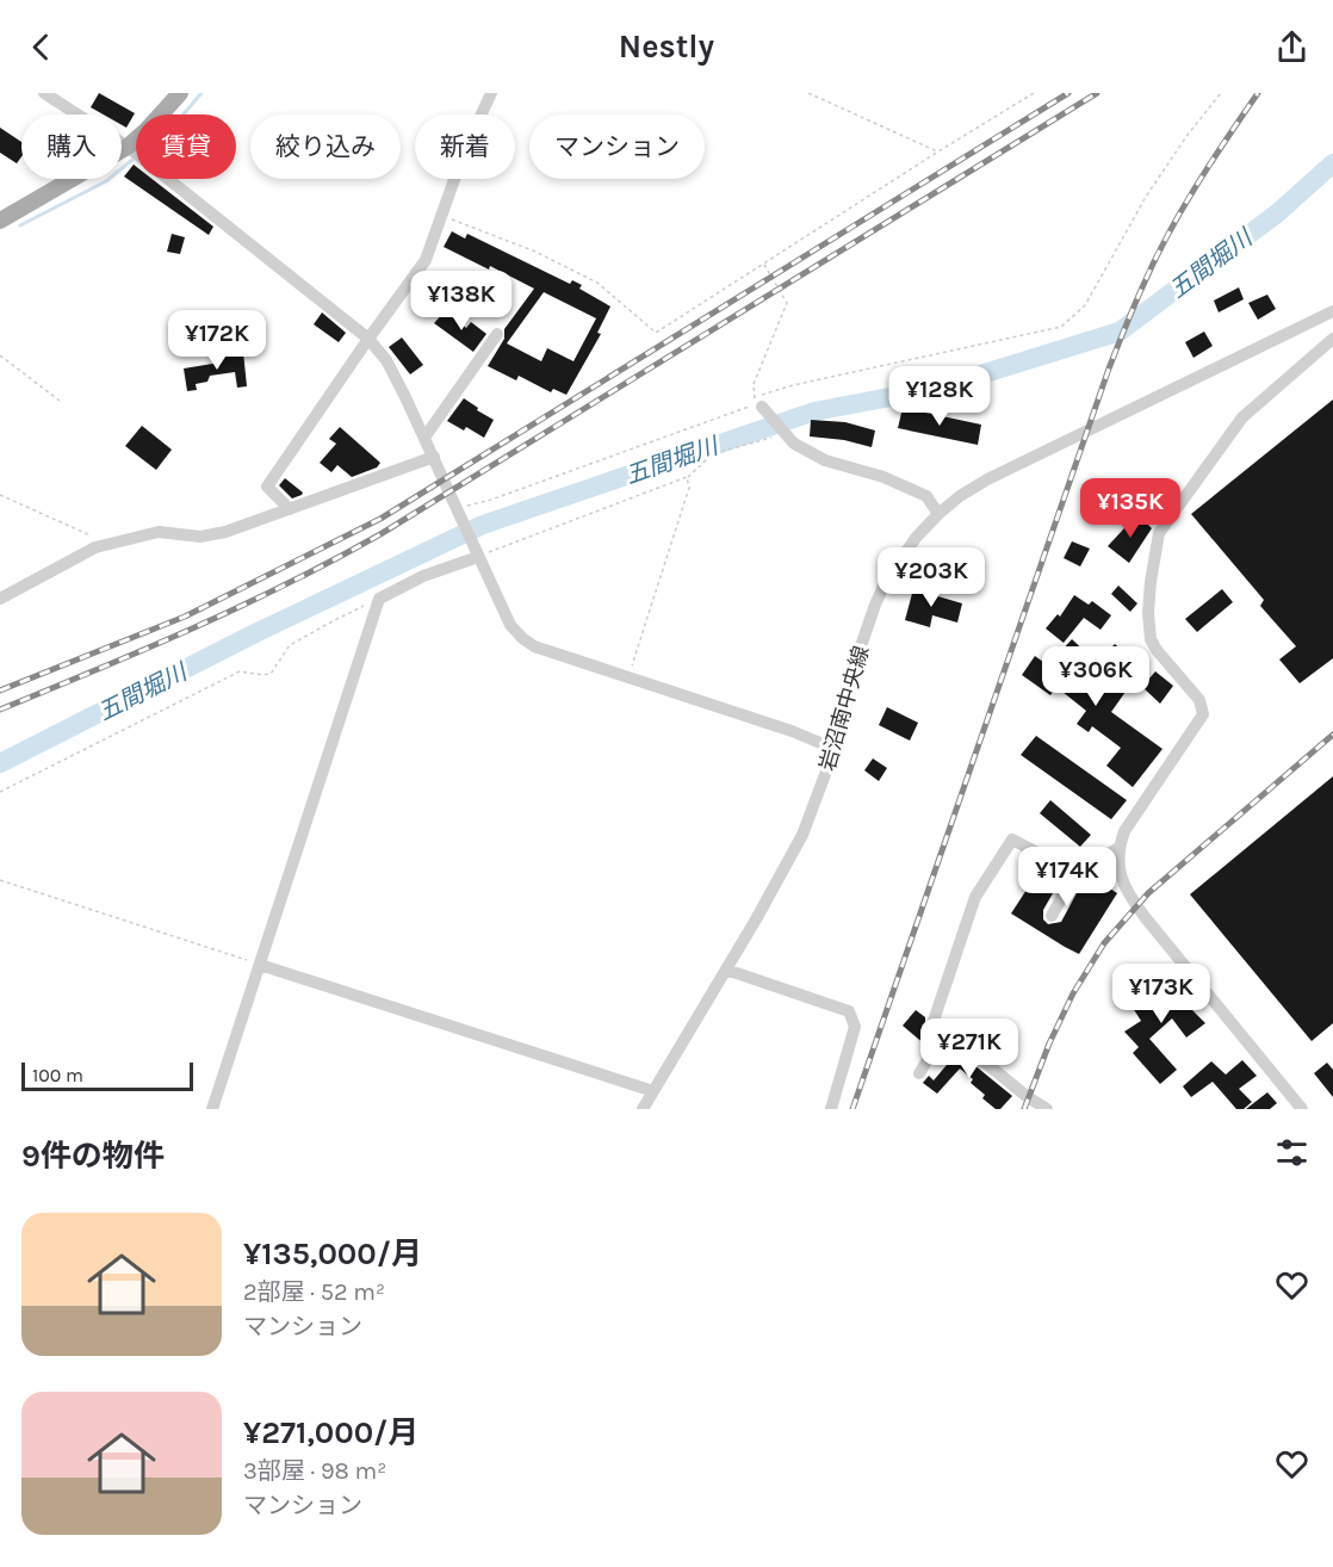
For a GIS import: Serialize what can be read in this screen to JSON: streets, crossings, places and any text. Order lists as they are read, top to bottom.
{
  "streets": {
    "street": ["岩沼南中央線"]
  },
  "water": ["五間堀川"],
  "scale_bar": "100 m",
  "page": {
    "header": "Nestly",
    "chip": [
      "購入",
      "賃貸",
      "絞り込み",
      "新着",
      "マンション"
    ],
    "price": [
      "¥138K",
      "¥172K",
      "¥128K",
      "¥135K",
      "¥203K",
      "¥306K",
      "¥174K",
      "¥173K",
      "¥271K"
    ],
    "scale": "100 m",
    "heading": "9件の物件",
    "list": [
      {
        "name": "¥135,000/月",
        "note": "2部屋 · 52 m² · マンション"
      },
      {
        "name": "¥271,000/月",
        "note": "3部屋 · 98 m² · マンション"
      }
    ]
  }
}
